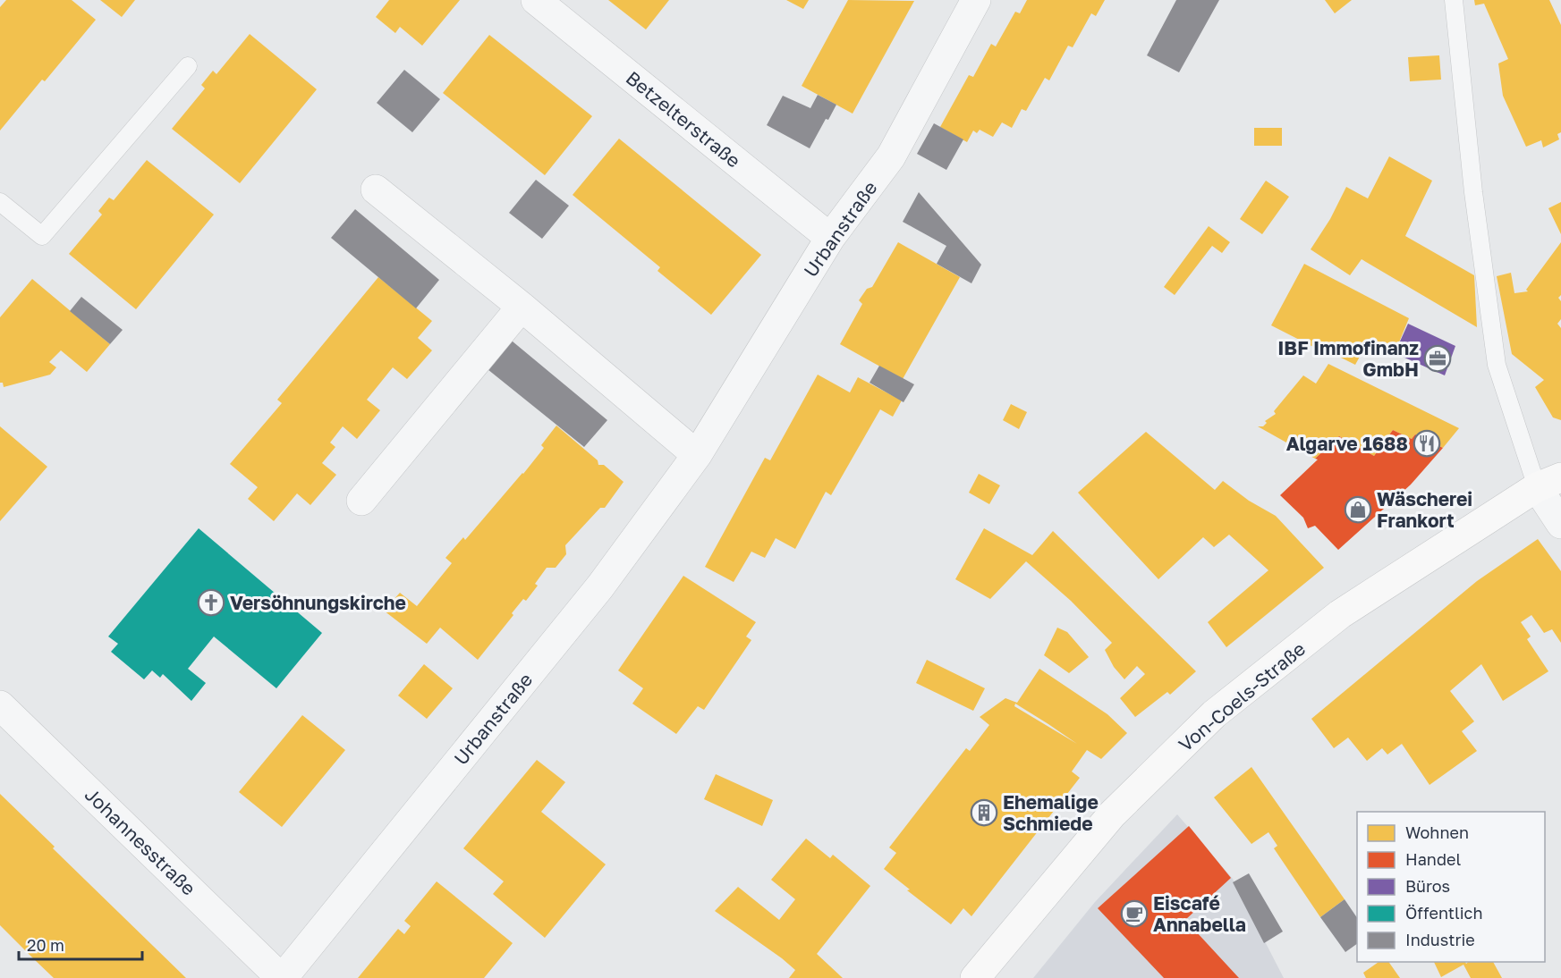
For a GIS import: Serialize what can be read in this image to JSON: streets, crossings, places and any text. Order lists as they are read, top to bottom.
{
  "streets": {
    "main road": ["Von-Coels-Straße"],
    "street": ["Betzelterstraße", "Urbanstraße", "Johannesstraße"]
  },
  "crossings": [
    ["Betzelterstraße", "Urbanstraße"],
    ["Urbanstraße", "Johannesstraße"]
  ],
  "places": {
    "office": ["IBF Immofinanz GmbH"],
    "restaurant": ["Algarve 1688"],
    "shop": ["Wäscherei Frankort"],
    "church": ["Versöhnungskirche"],
    "building": ["Ehemalige Schmiede"],
    "cafe": ["Eiscafé Annabella"]
  },
  "legend": [
    "Wohnen",
    "Handel",
    "Büros",
    "Öffentlich",
    "Industrie"
  ],
  "scale_bar": "20 m"
}
